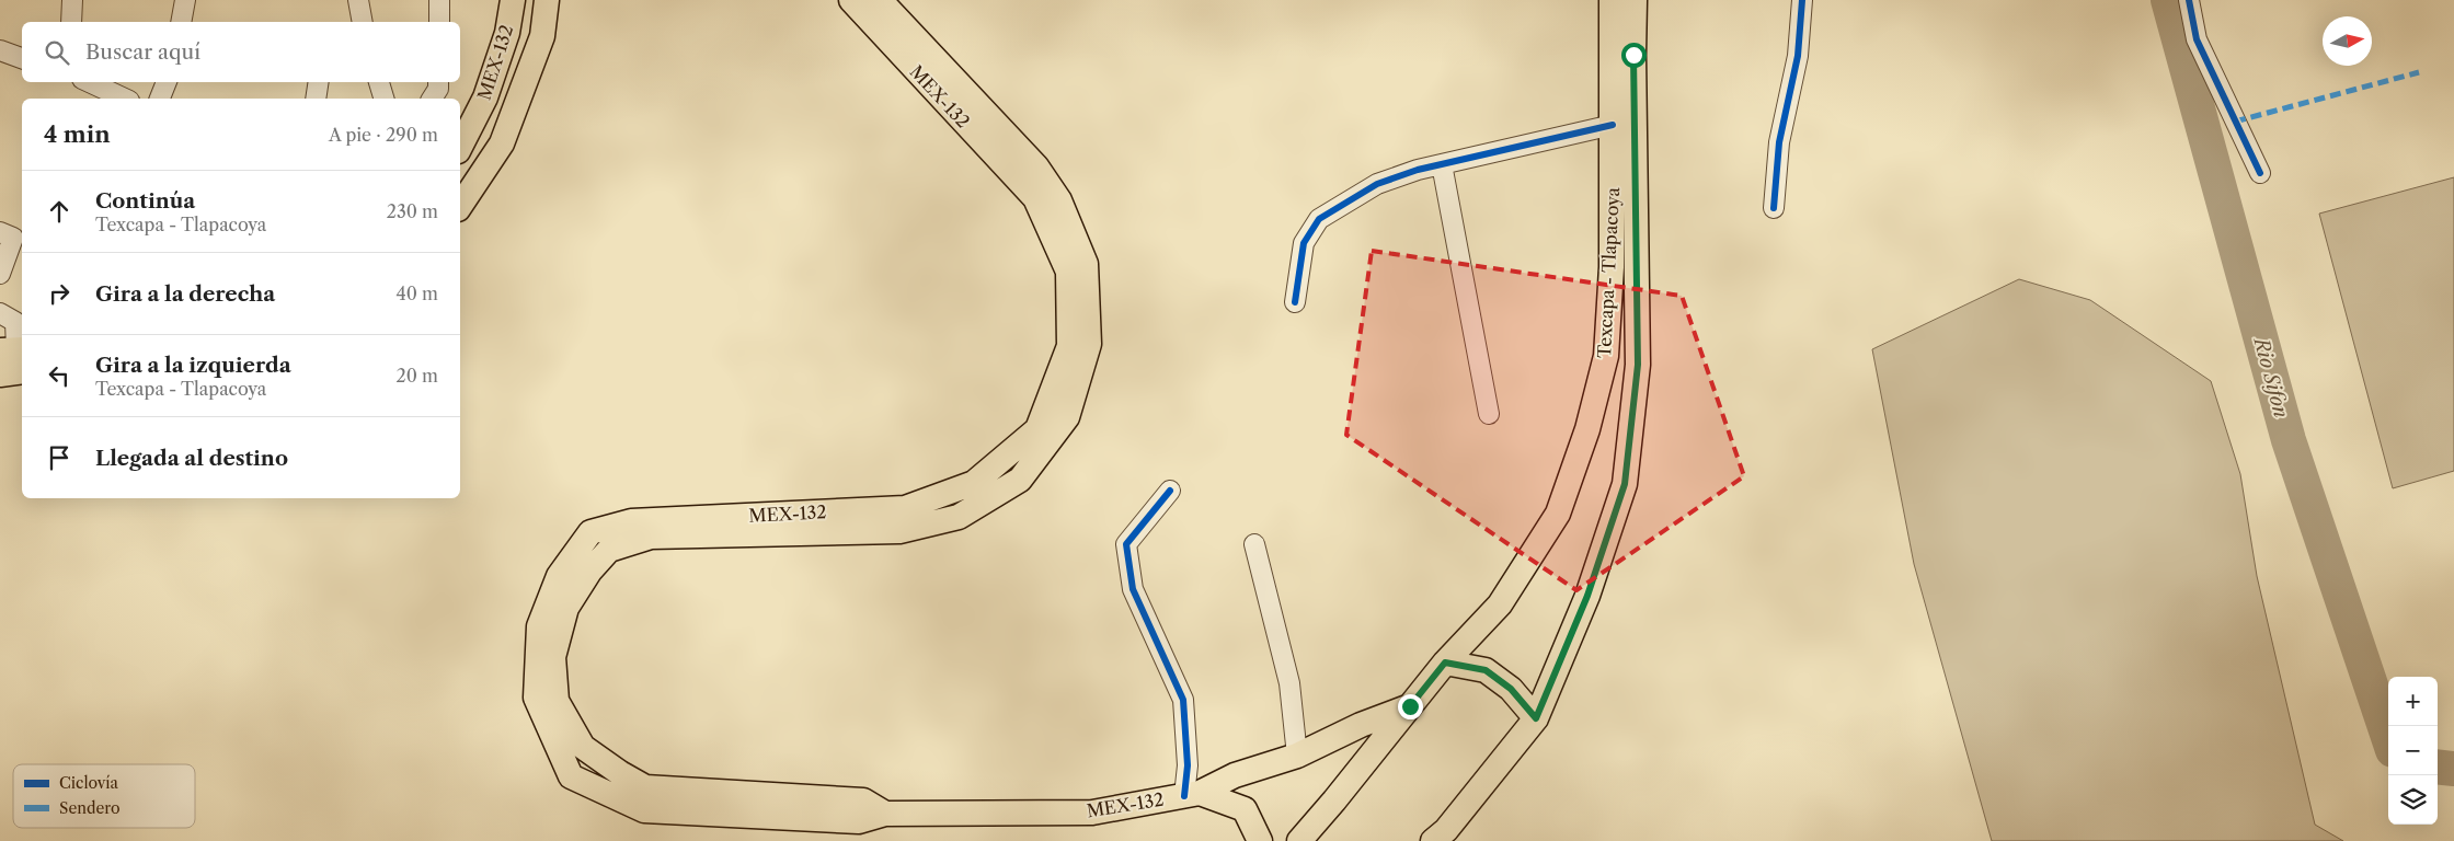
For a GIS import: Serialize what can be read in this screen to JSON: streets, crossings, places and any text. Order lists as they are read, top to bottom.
{
  "streets": {
    "main road": ["MEX-132", "Texcapa - Tlapacoya"]
  },
  "water": ["Rio Sifon"],
  "legend": ["Ciclovía", "Sendero"],
  "north": "right",
  "page": {
    "search": "Buscar aquí",
    "heading": ["4 min", "A pie · 290 m"],
    "list": [
      ["Continúa", "Texcapa - Tlapacoya", "230 m"],
      ["Gira a la derecha", "40 m"],
      ["Gira a la izquierda", "Texcapa - Tlapacoya", "20 m"],
      "Llegada al destino"
    ],
    "map_buttons": ["+", "−"]
  }
}
